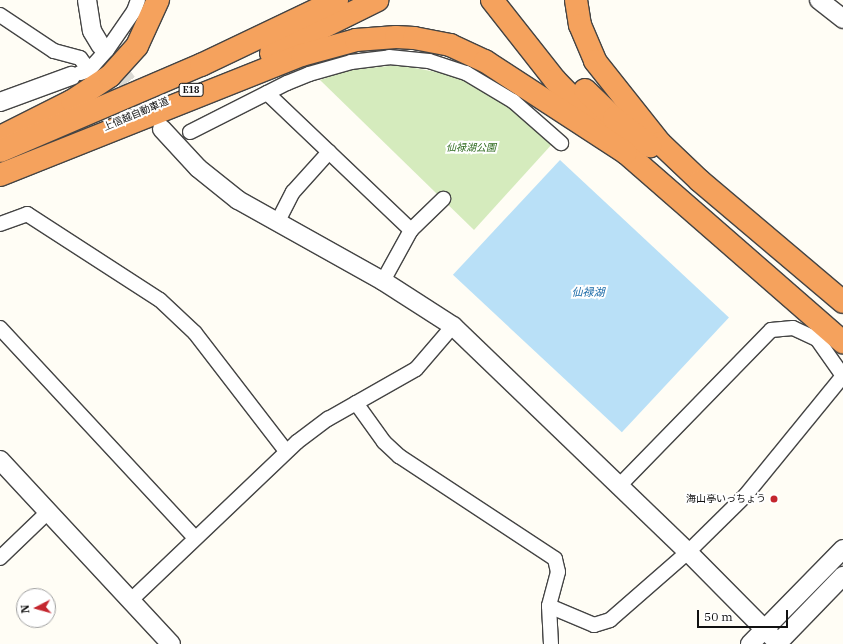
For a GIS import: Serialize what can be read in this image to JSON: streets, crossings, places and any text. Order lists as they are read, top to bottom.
{
  "streets": {
    "highway": ["E18", "上信越自動車道"]
  },
  "water": ["仙禄湖"],
  "parks": ["仙禄湖公園"],
  "places": ["海山亭いっちょう"],
  "scale_bar": "50 m",
  "north": "left"
}
